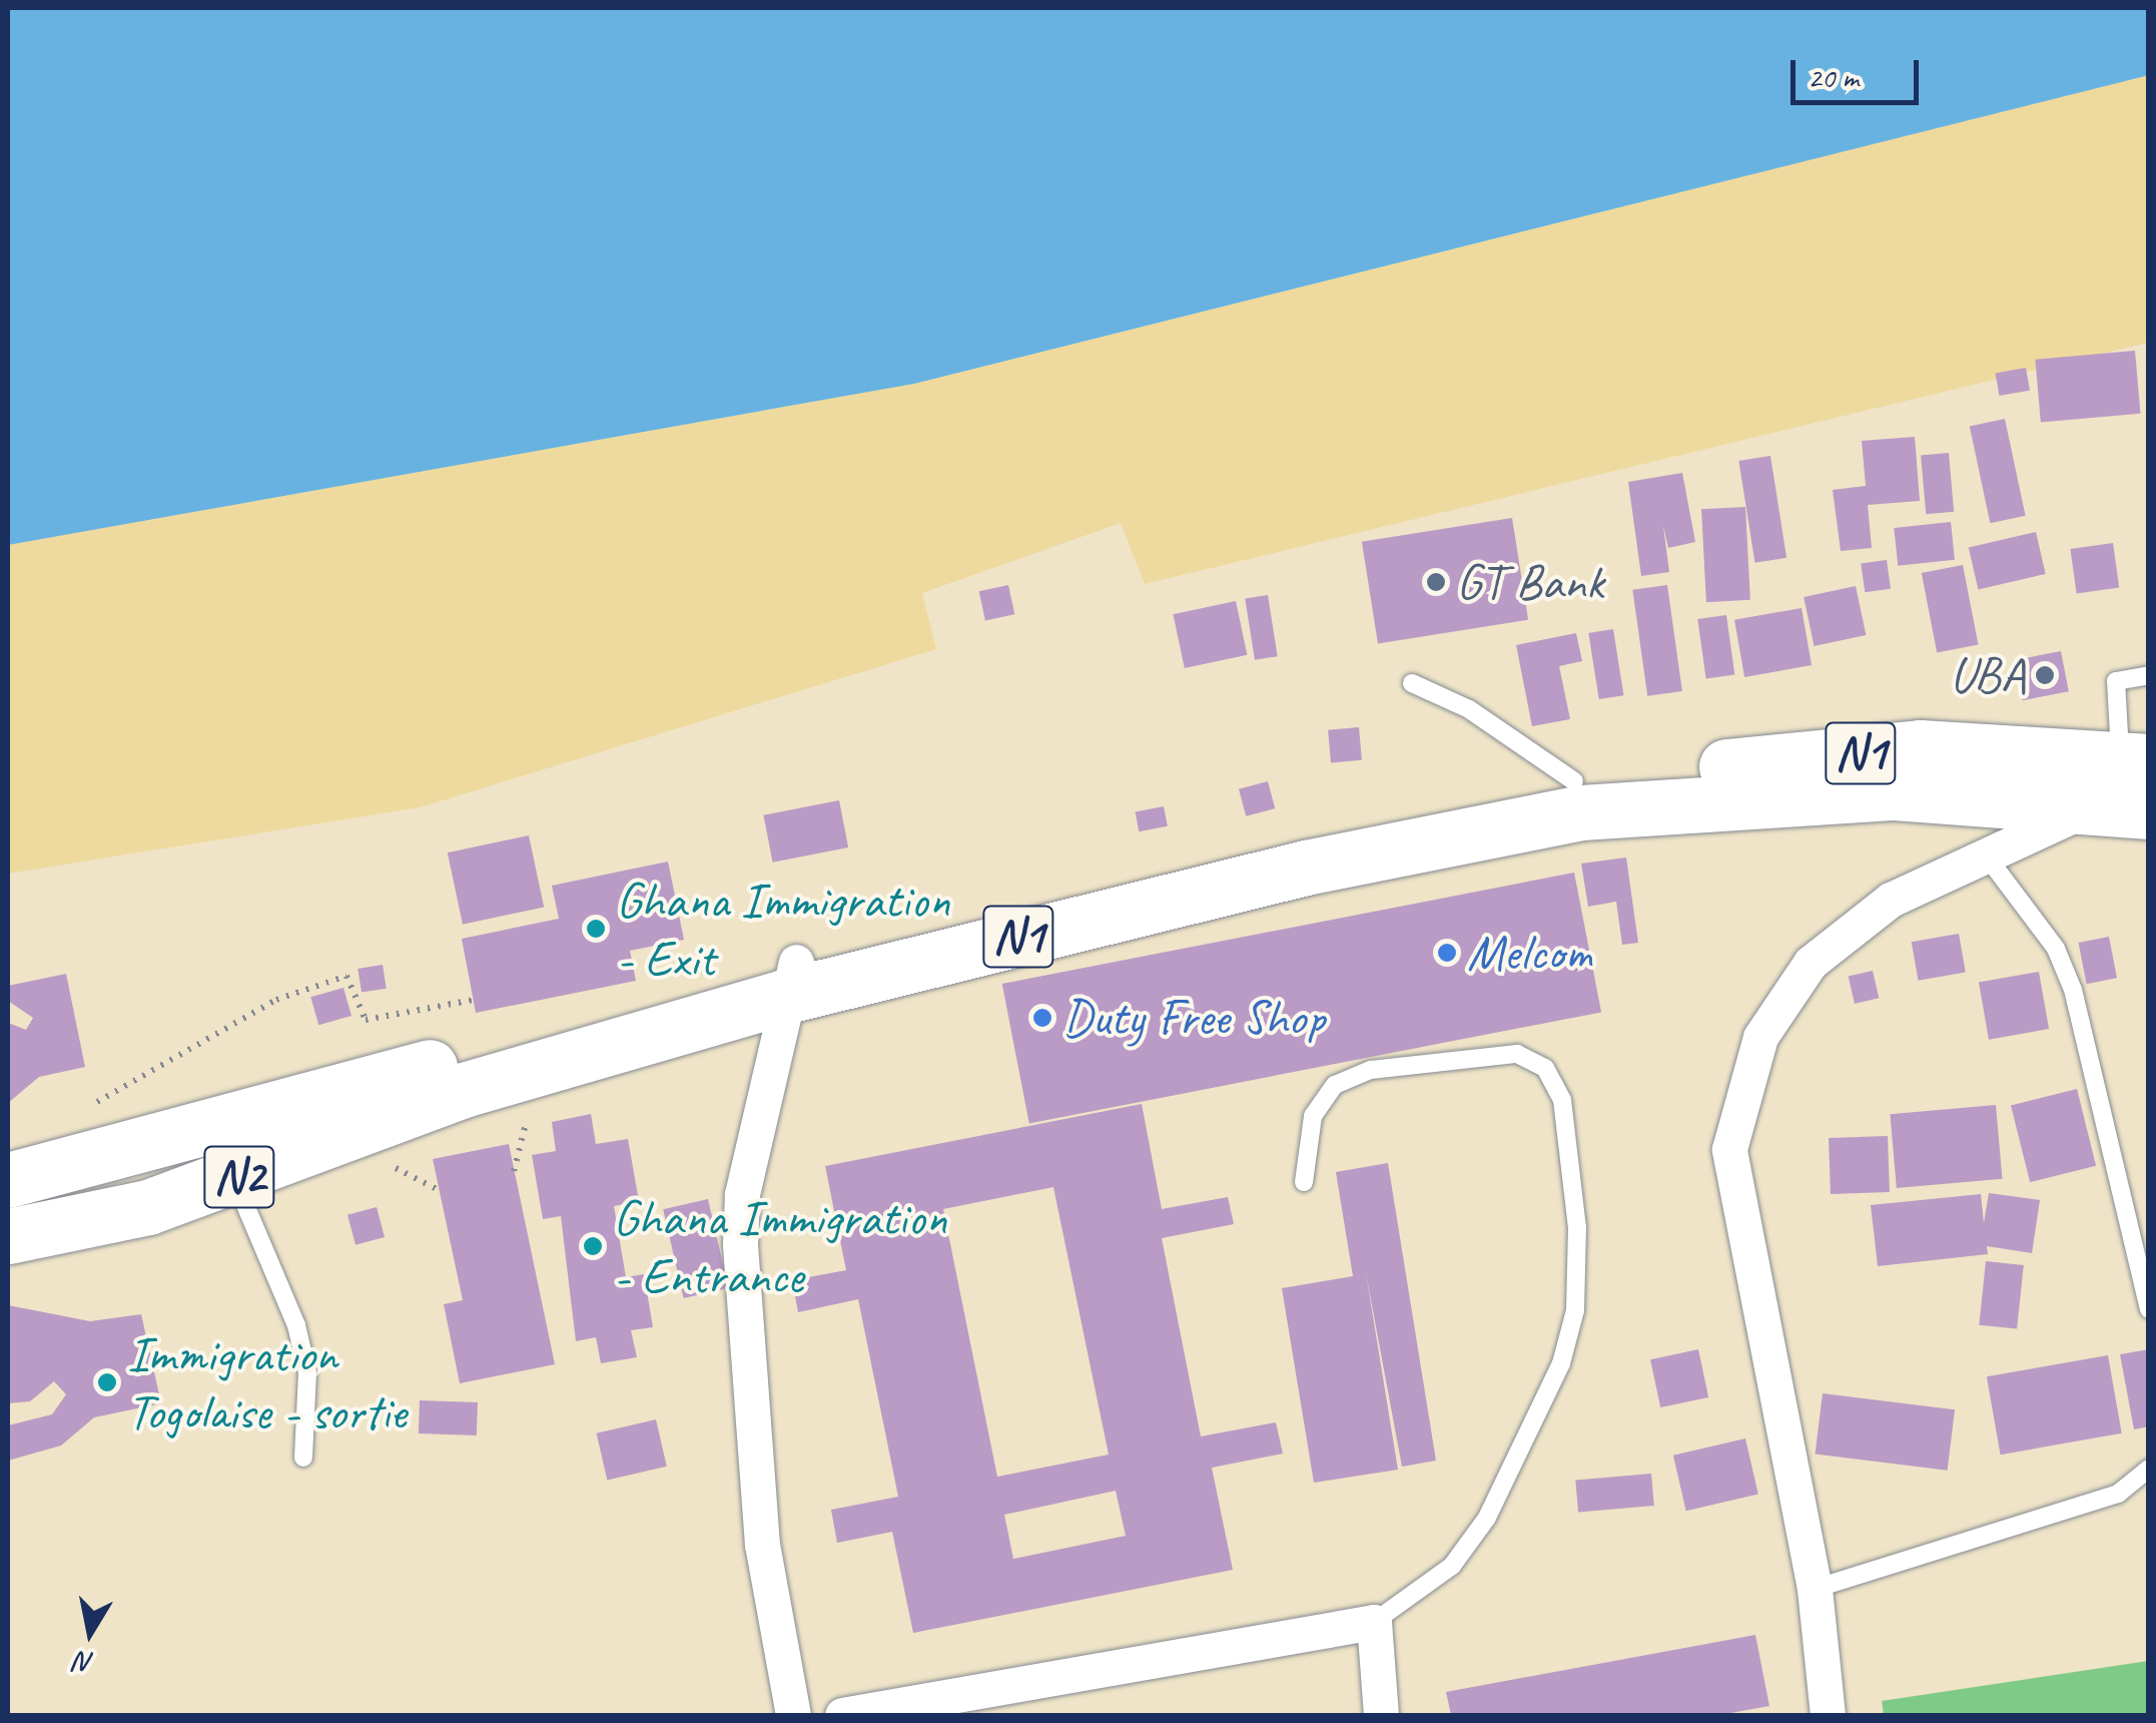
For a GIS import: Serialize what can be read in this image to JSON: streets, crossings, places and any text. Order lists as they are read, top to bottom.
{
  "streets": {
    "highway": ["N1", "N2"]
  },
  "crossings": [
    ["N1", "N2"]
  ],
  "places": [
    "GT Bank",
    "UBA",
    "Ghana Immigration - Exit",
    "Melcom",
    "Duty Free Shop",
    "Ghana Immigration - Entrance",
    "Immigration Togolaise - sortie"
  ],
  "scale_bar": "20 m",
  "north": "bottom"
}
